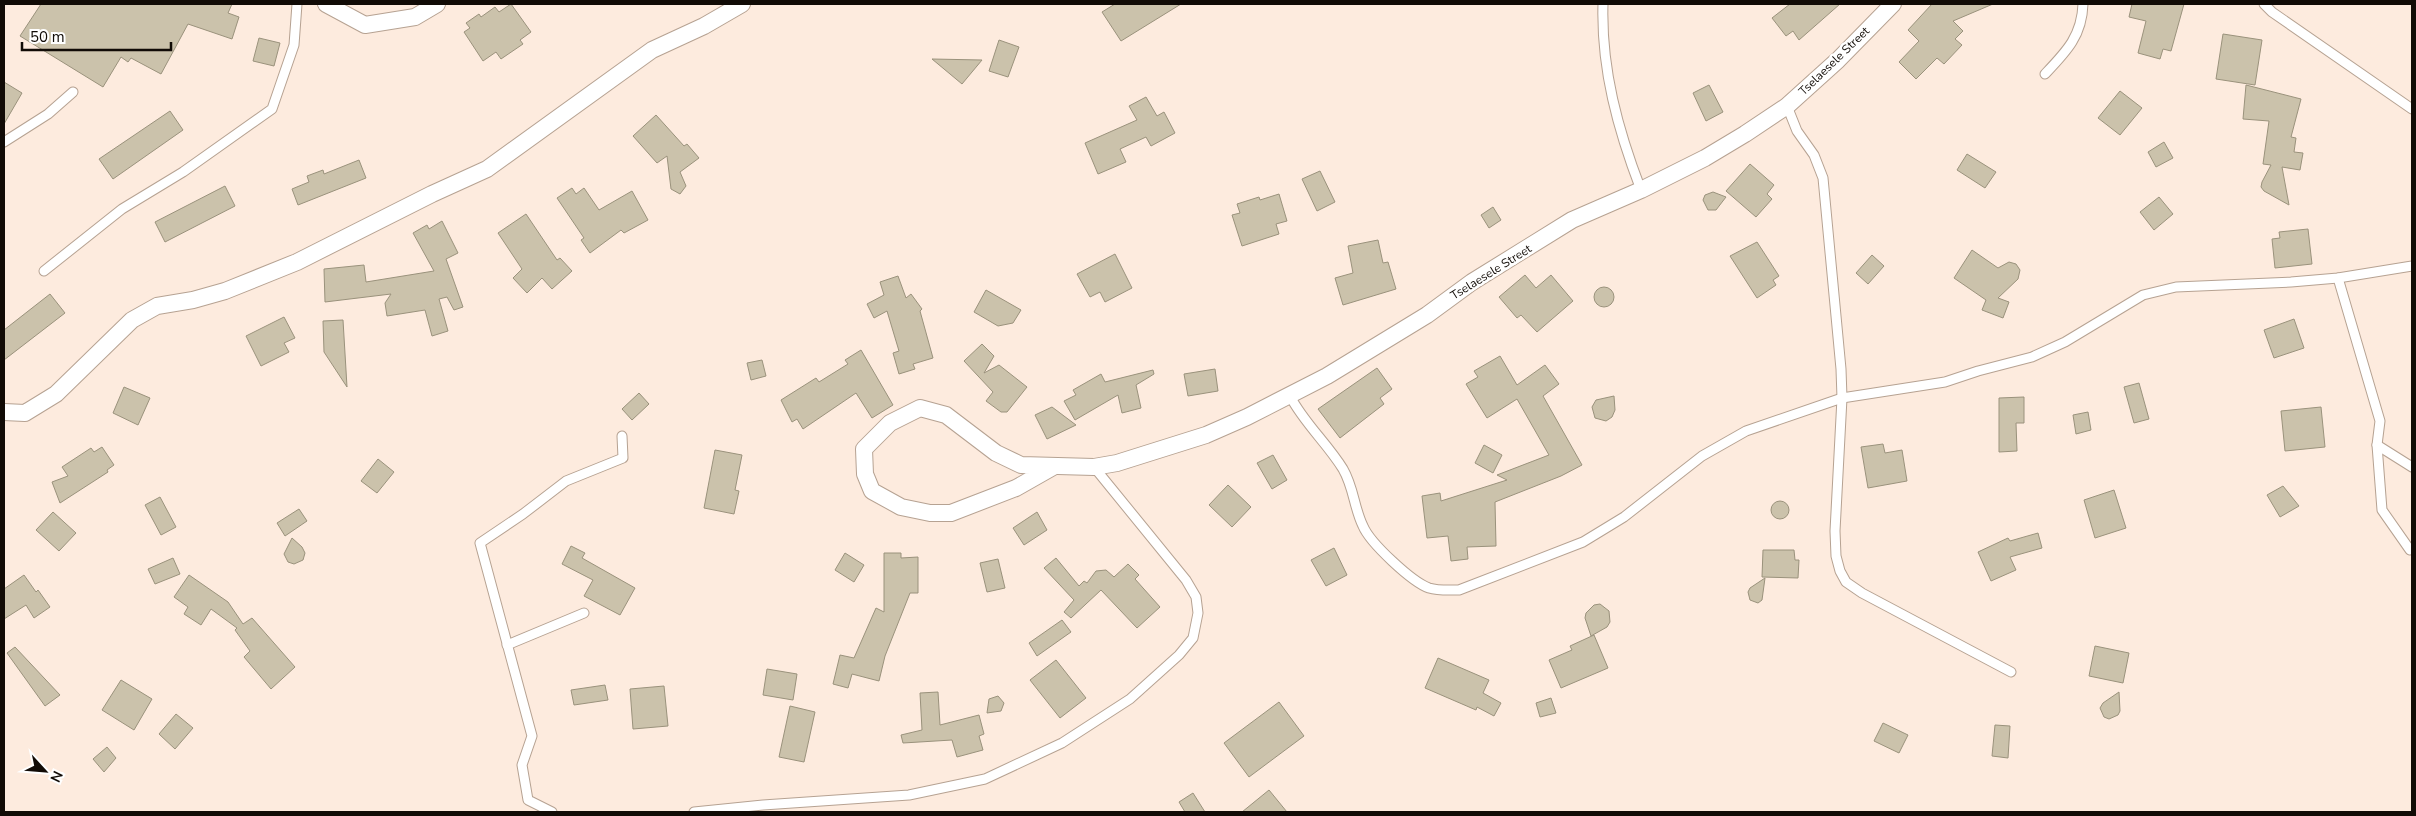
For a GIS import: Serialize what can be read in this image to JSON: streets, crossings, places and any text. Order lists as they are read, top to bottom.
{
  "streets": {
    "street": ["Tselaesele Street"]
  },
  "scale_bar": "50 m",
  "north": "bottom right"
}
